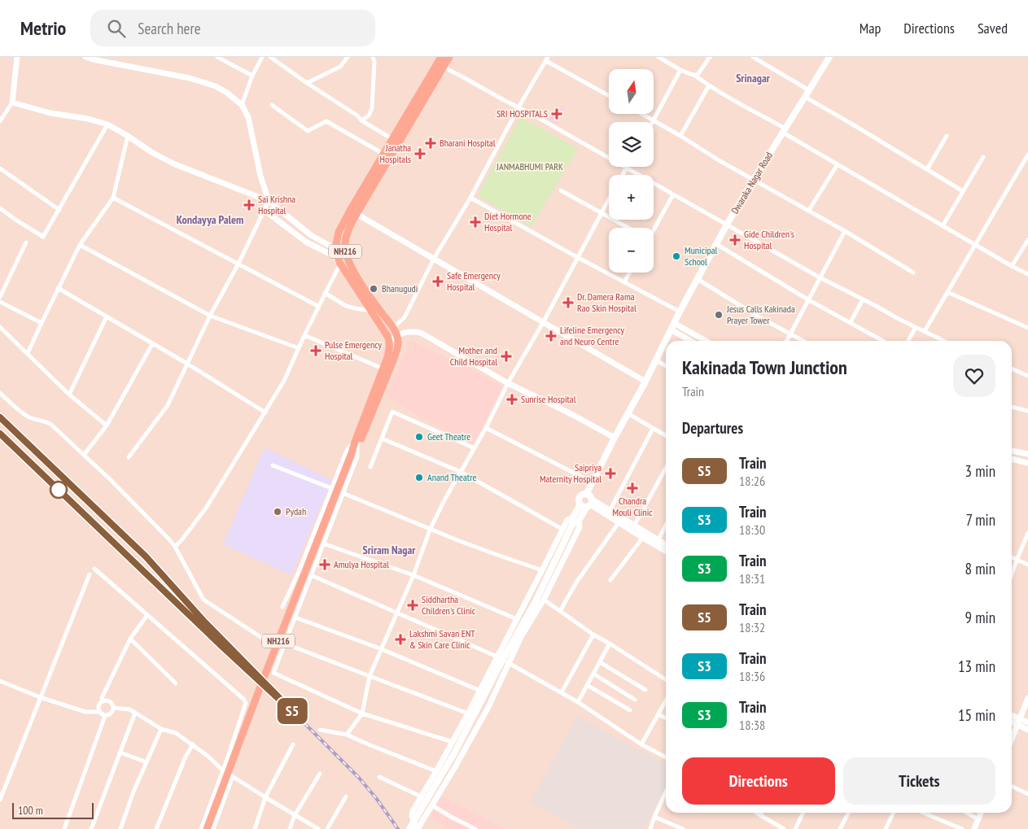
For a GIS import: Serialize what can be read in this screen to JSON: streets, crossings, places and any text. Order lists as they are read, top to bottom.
{
  "streets": {
    "highway": ["NH216"],
    "main road": ["Dwaraka Nagar Road"]
  },
  "districts": ["Srinagar", "Kondayya Palem", "Sriram Nagar"],
  "parks": ["JANMABHUMI PARK"],
  "places": {
    "health": [
      "SRI HOSPITALS",
      "Bharani Hospital",
      "Janatha Hospitals",
      "Sai Krishna Hospital",
      "Diet Hormone Hospital",
      "Gide Children's Hospital",
      "Safe Emergency Hospital",
      "Dr. Damera Rama Rao Skin Hospital",
      "Lifeline Emergency and Neuro Centre",
      "Pulse Emergency Hospital",
      "Mother and Child Hospital",
      "Sunrise Hospital",
      "Saipriya Maternity Hospital",
      "Chandra Mouli Clinic",
      "Amulya Hospital",
      "Siddhartha Children's Clinic",
      "Lakshmi Savan ENT & Skin Care Clinic"
    ],
    "other": [
      "Municipal School",
      "Bhanugudi",
      "Jesus Calls Kakinada Prayer Tower",
      "Geet Theatre",
      "Anand Theatre",
      "Pydah"
    ]
  },
  "scale_bar": "100 m",
  "north": "top",
  "page": {
    "header": "Metrio",
    "search": "Search here",
    "nav": ["Map", "Directions", "Saved"],
    "on_map": "S5",
    "map_buttons": ["+", "−"],
    "heading": [
      ["Kakinada Town Junction", "Train"],
      "Departures"
    ],
    "list": [
      {
        "mark": "S5",
        "name": "Train",
        "note": "18:26",
        "value": "3 min"
      },
      {
        "mark": "S3",
        "name": "Train",
        "note": "18:30",
        "value": "7 min"
      },
      {
        "mark": "S3",
        "name": "Train",
        "note": "18:31",
        "value": "8 min"
      },
      {
        "mark": "S5",
        "name": "Train",
        "note": "18:32",
        "value": "9 min"
      },
      {
        "mark": "S3",
        "name": "Train",
        "note": "18:36",
        "value": "13 min"
      },
      {
        "mark": "S3",
        "name": "Train",
        "note": "18:38",
        "value": "15 min"
      }
    ],
    "buttons": ["Directions", "Tickets"],
    "scale": "100 m"
  }
}
